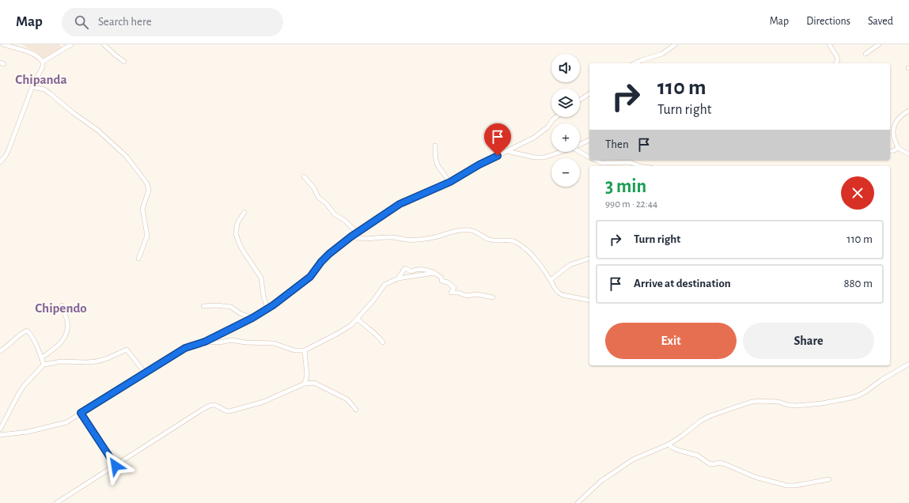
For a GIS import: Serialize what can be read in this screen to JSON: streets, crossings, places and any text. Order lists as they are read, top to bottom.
{
  "districts": ["Chipanda", "Chipendo"],
  "page": {
    "header": "Map",
    "search": "Search here",
    "nav": ["Map", "Directions", "Saved"],
    "map_buttons": ["+", "−"],
    "turn": ["110 m", "Turn right"],
    "then": "Then",
    "heading": ["3 min", "990 m · 22:44"],
    "list": [
      {
        "name": "Turn right",
        "value": "110 m"
      },
      {
        "name": "Arrive at destination",
        "value": "880 m"
      }
    ],
    "buttons": ["Exit", "Share"]
  }
}
